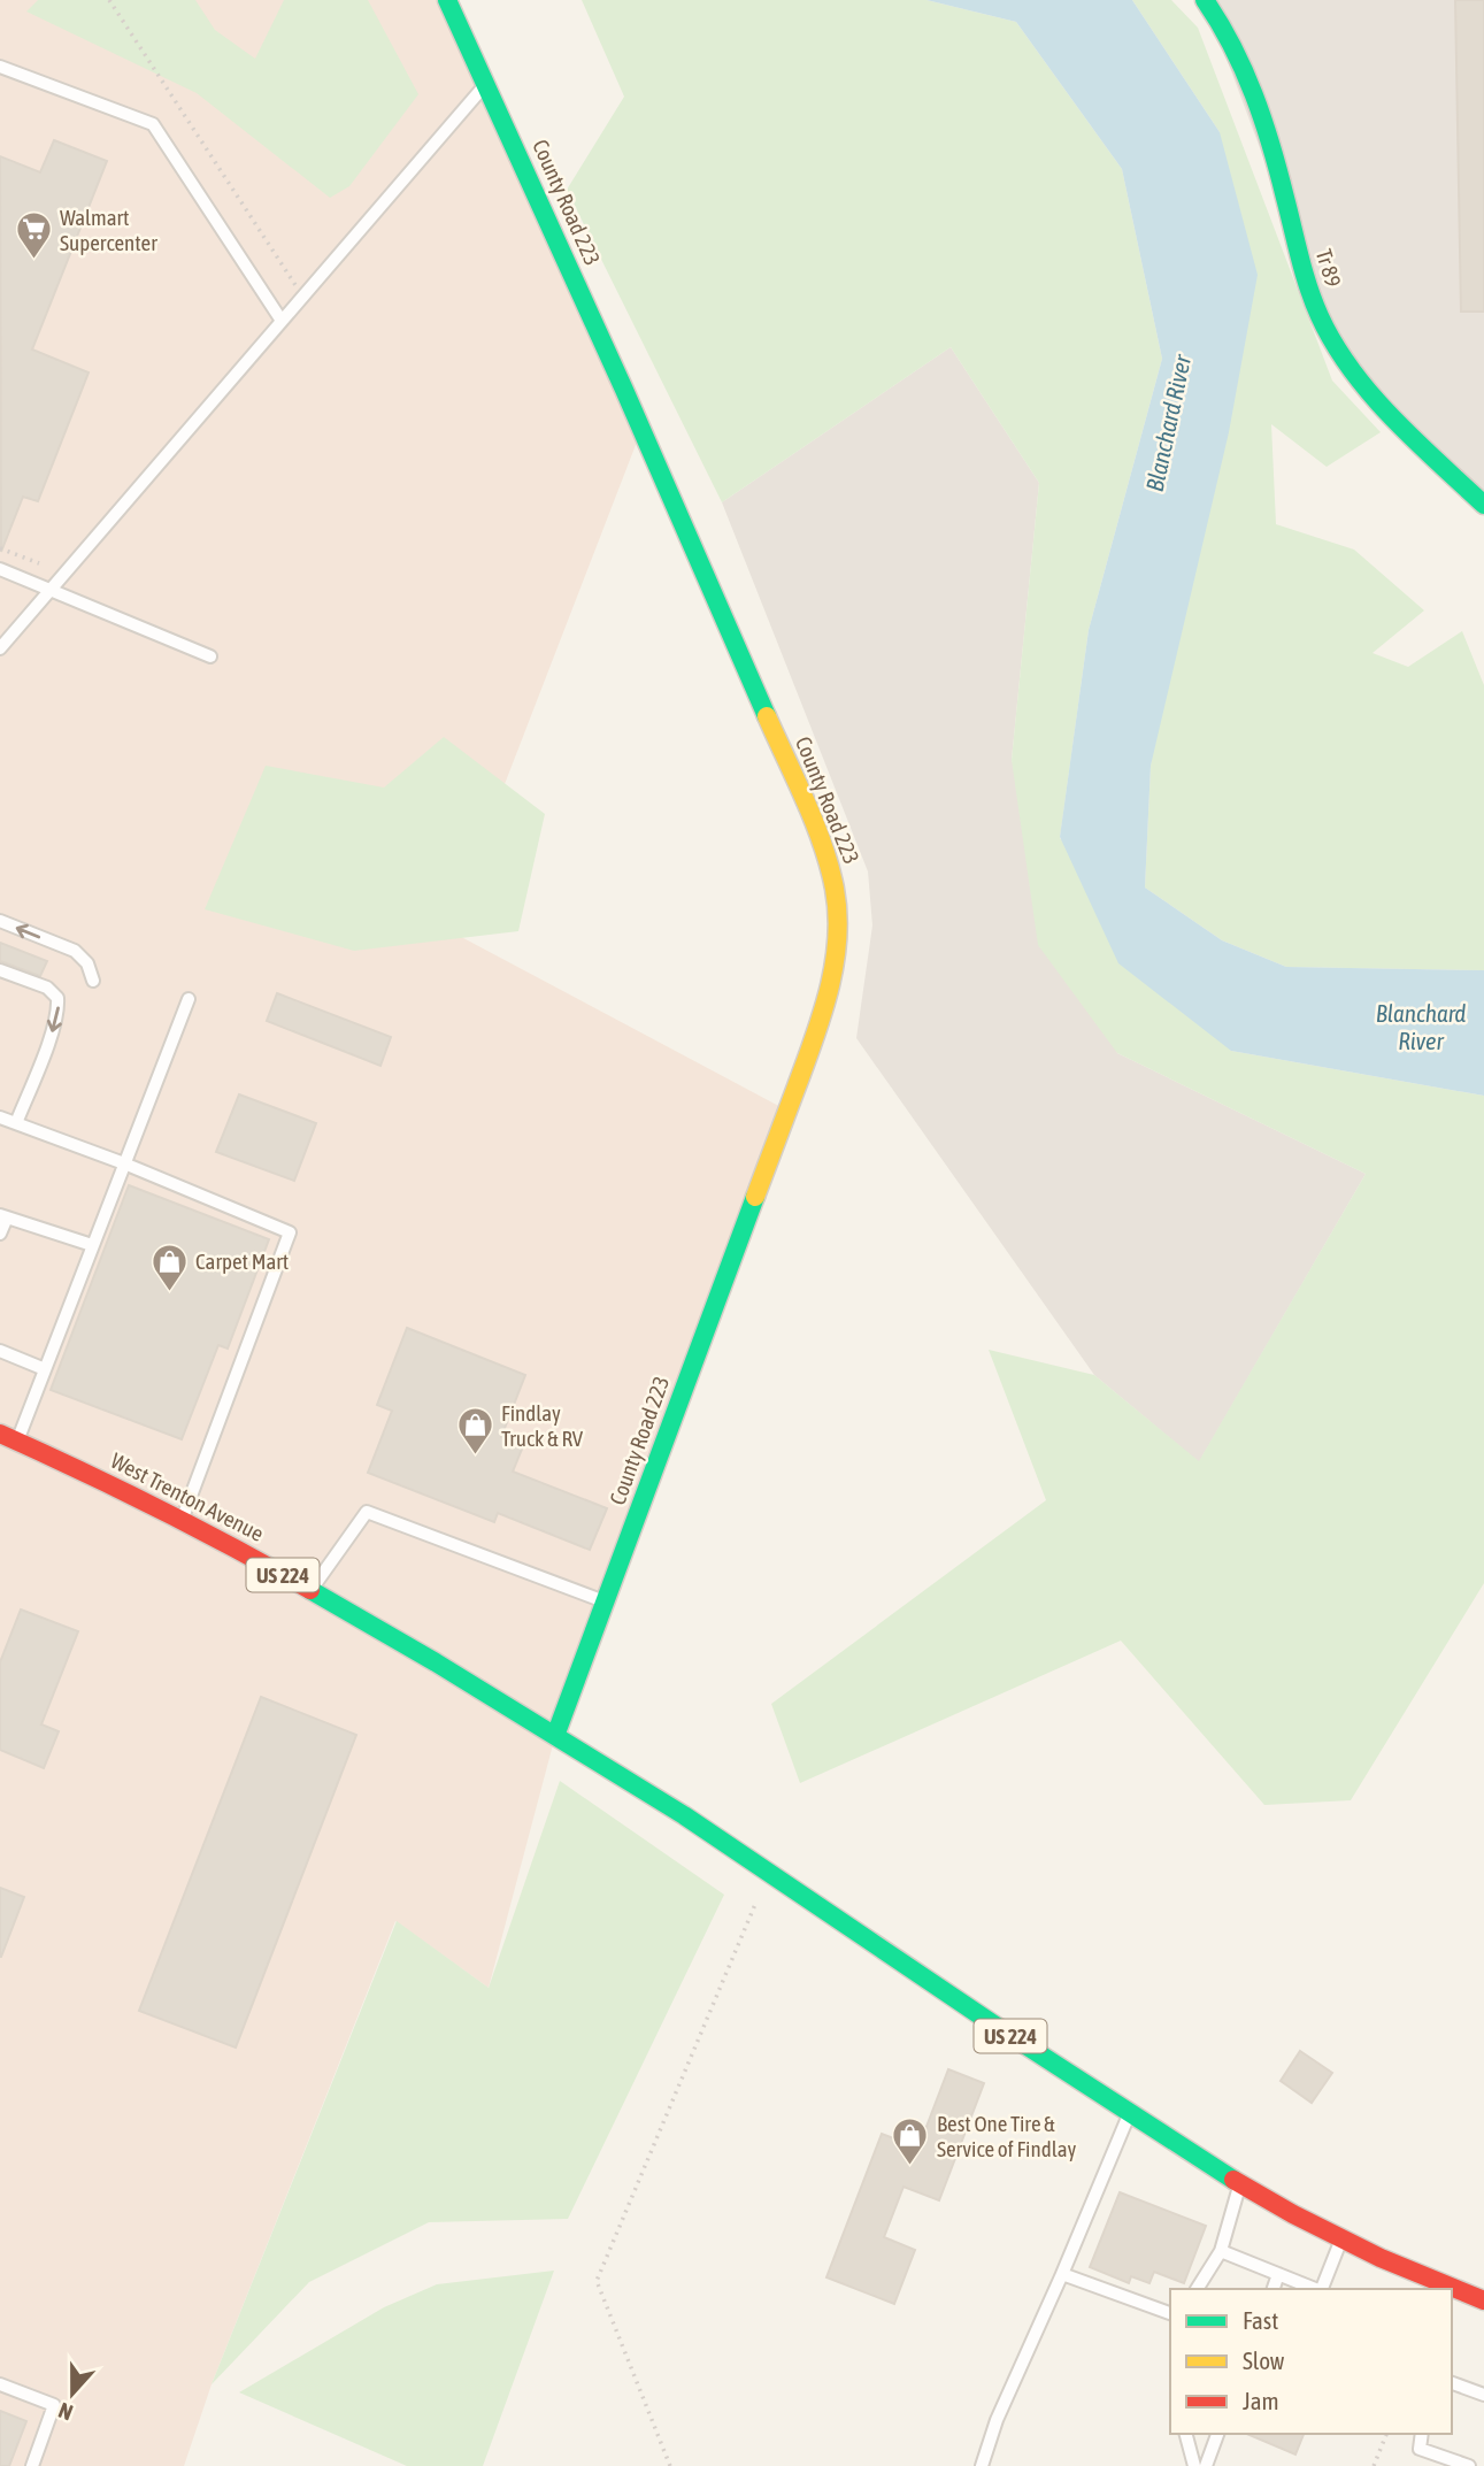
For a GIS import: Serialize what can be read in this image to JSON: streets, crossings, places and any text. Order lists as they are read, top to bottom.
{
  "streets": {
    "street": [
      "County Road 223",
      "Tr 89",
      "West Trenton Avenue",
      "US 224"
    ]
  },
  "crossings": [
    ["County Road 223", "West Trenton Avenue"],
    ["County Road 223", "US 224"],
    ["West Trenton Avenue", "US 224"]
  ],
  "water": ["Blanchard River"],
  "places": {
    "supermarket": ["Walmart Supercenter"],
    "shop": ["Carpet Mart", "Findlay Truck & RV", "Best One Tire & Service of Findlay"]
  },
  "legend": ["Fast", "Slow", "Jam"],
  "north": "bottom"
}
